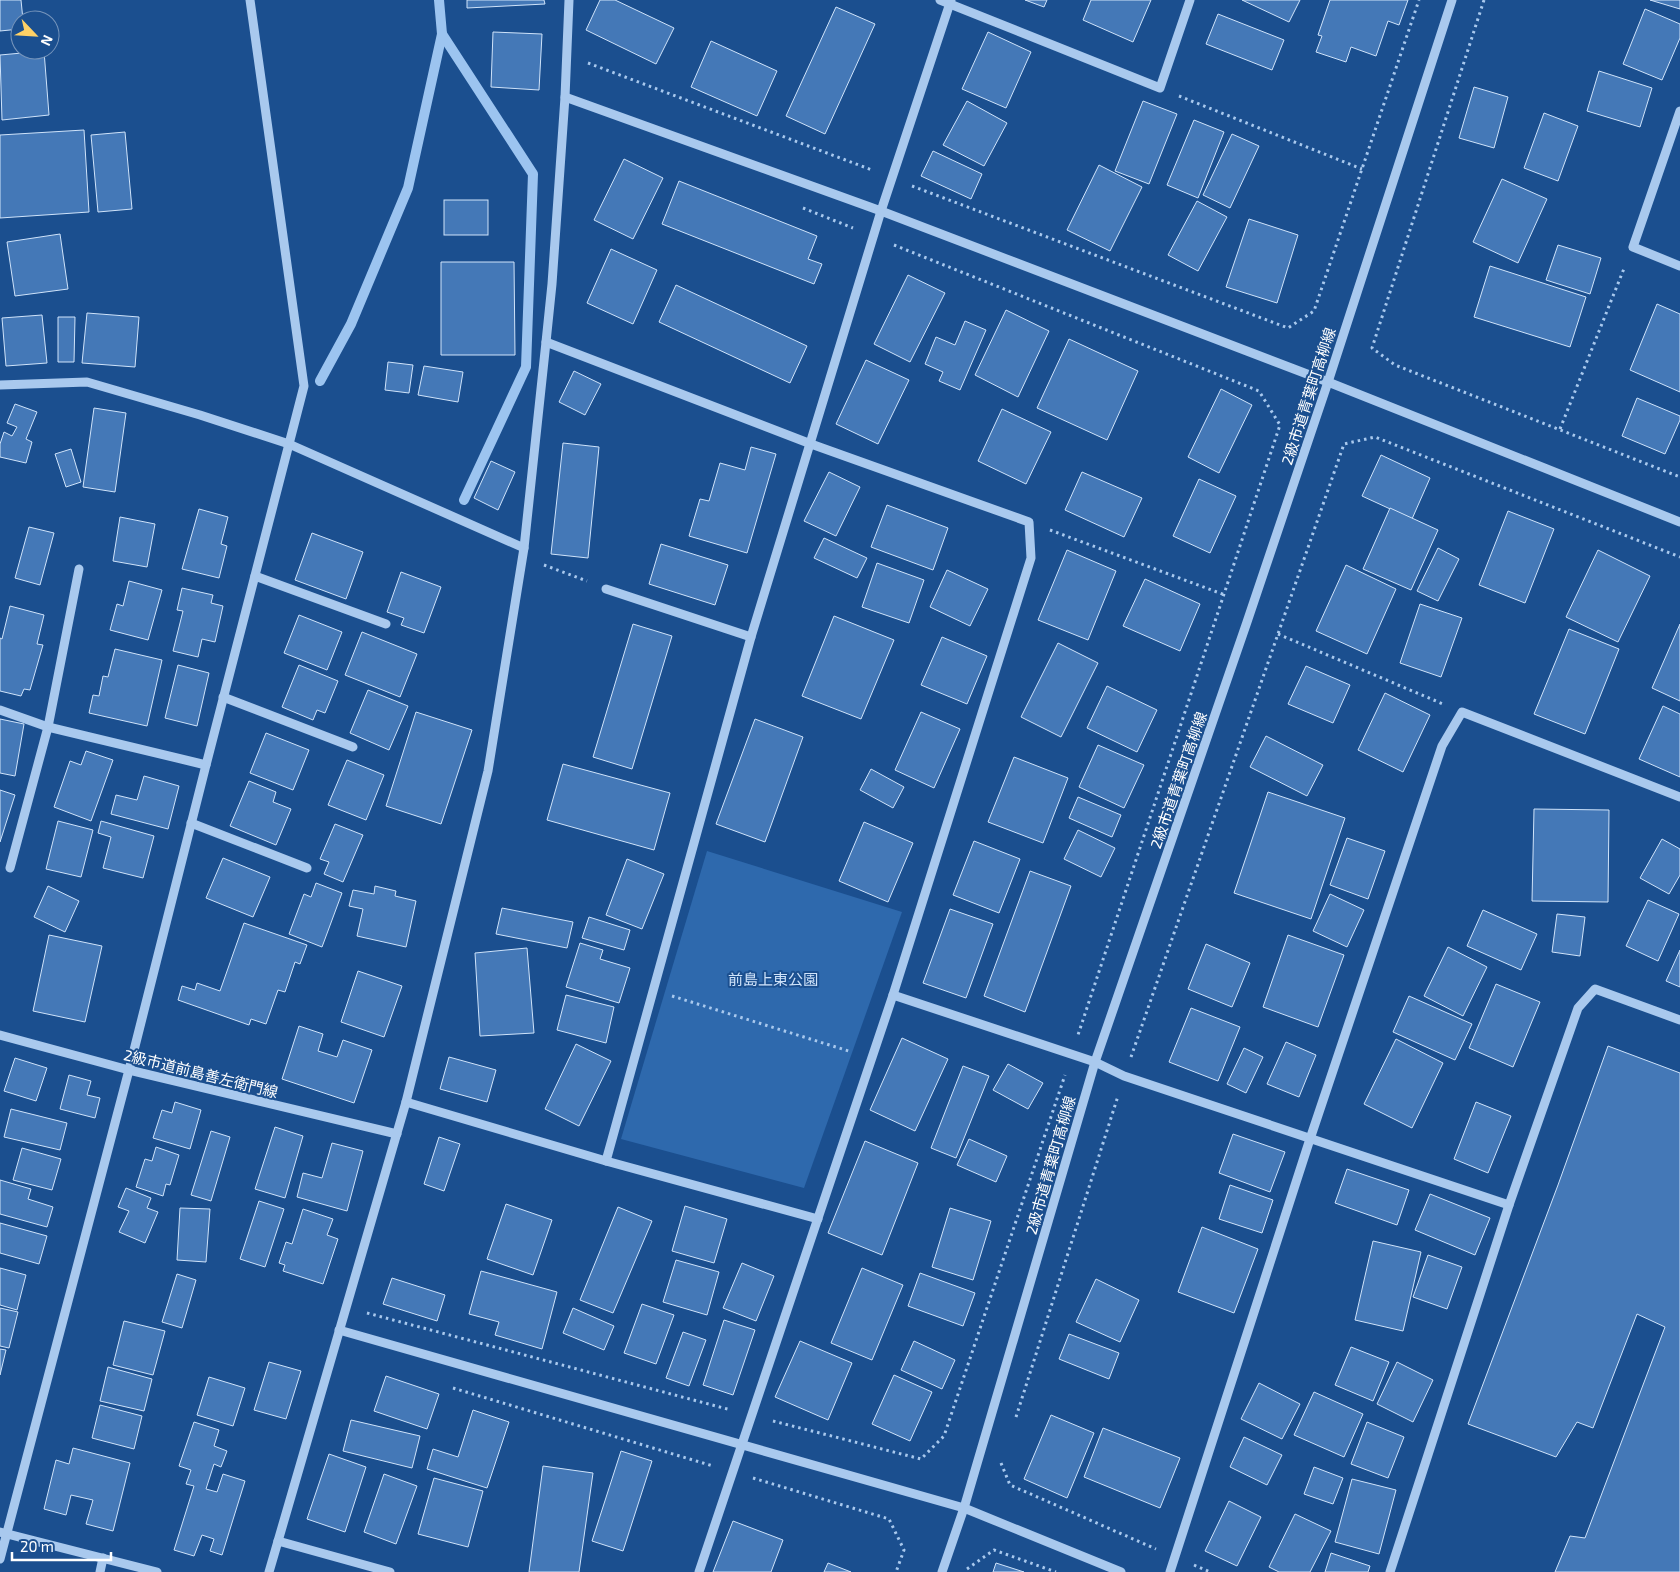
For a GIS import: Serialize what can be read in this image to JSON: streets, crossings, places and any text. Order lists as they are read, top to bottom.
{
  "streets": {
    "street": ["2級市道青葉町高柳線", "2級市道前島善左衛門線"]
  },
  "parks": ["前島上東公園"],
  "scale_bar": "20 m",
  "north": "bottom right"
}
